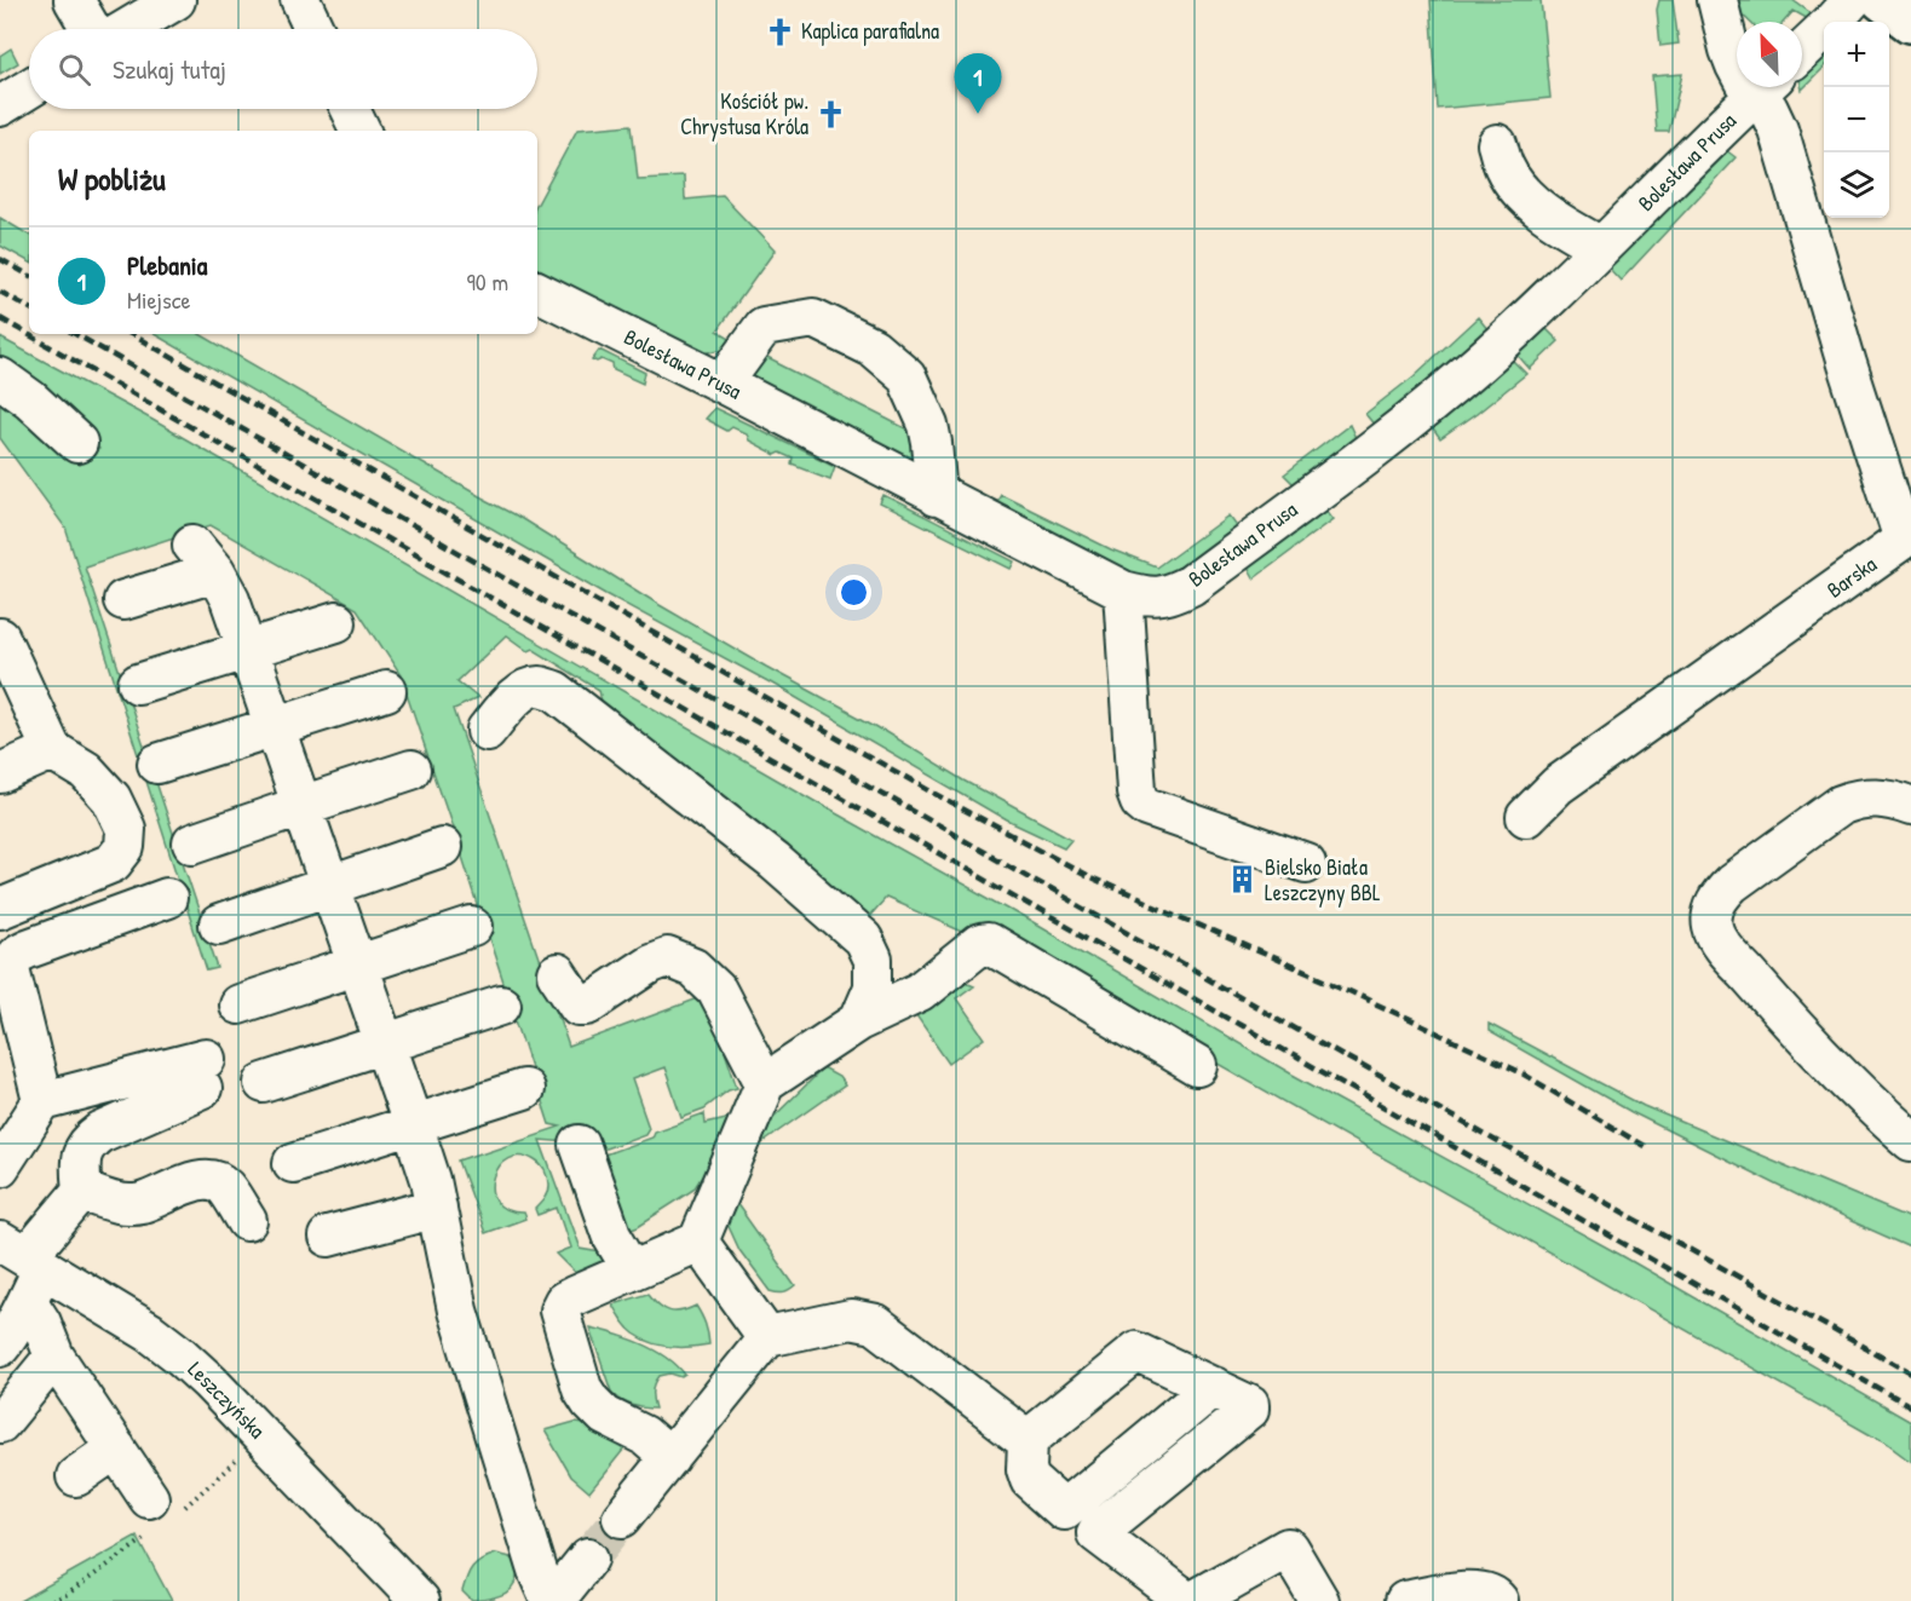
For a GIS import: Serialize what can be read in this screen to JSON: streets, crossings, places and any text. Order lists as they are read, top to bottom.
{
  "streets": {
    "street": ["Bolesława Prusa", "Barska", "Leszczyńska"]
  },
  "places": {
    "church": ["Kaplica parafialna", "Kościół pw. Chrystusa Króla"],
    "building": ["Bielsko Biała Leszczyny BBL"]
  },
  "north": "top left",
  "page": {
    "map_buttons": ["+", "−"],
    "search": "Szukaj tutaj",
    "pins": "1",
    "heading": "W pobliżu",
    "list": [
      {
        "mark": "1",
        "name": "Plebania",
        "note": "Miejsce",
        "value": "90 m"
      }
    ]
  }
}
